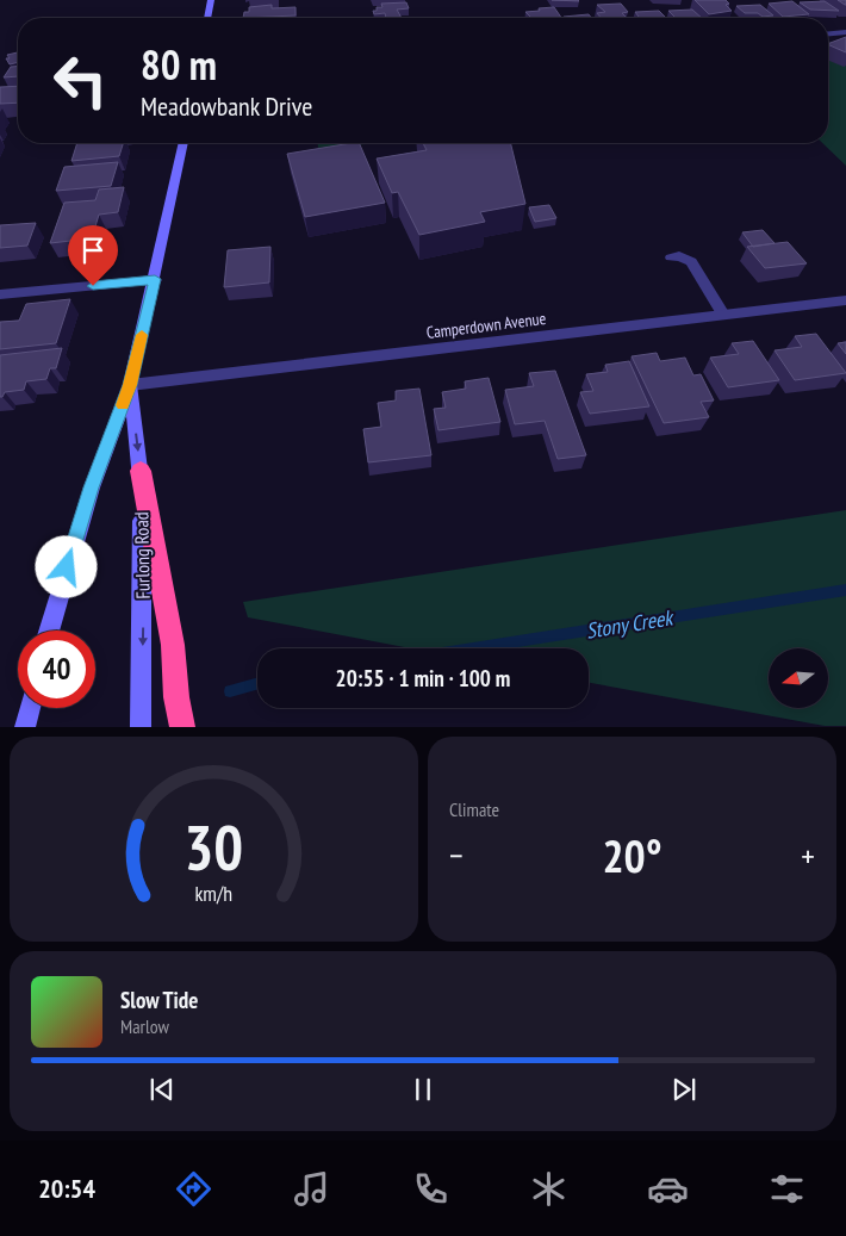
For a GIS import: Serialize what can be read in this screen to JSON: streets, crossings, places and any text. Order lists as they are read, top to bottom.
{
  "streets": {
    "street": ["Camperdown Avenue", "Furlong Road"]
  },
  "crossings": [
    ["Camperdown Avenue", "Furlong Road"]
  ],
  "water": ["Stony Creek"],
  "north": "left",
  "page": {
    "turn": ["80 m", "Meadowbank Drive"],
    "limit": "40",
    "trip": "20:55 · 1 min · 100 m",
    "tile": "Climate",
    "heat": ["−", "20°", "+"],
    "song": ["Slow Tide", "Marlow"],
    "tabs": "20:54",
    "gauge": ["30", "km/h"]
  }
}
